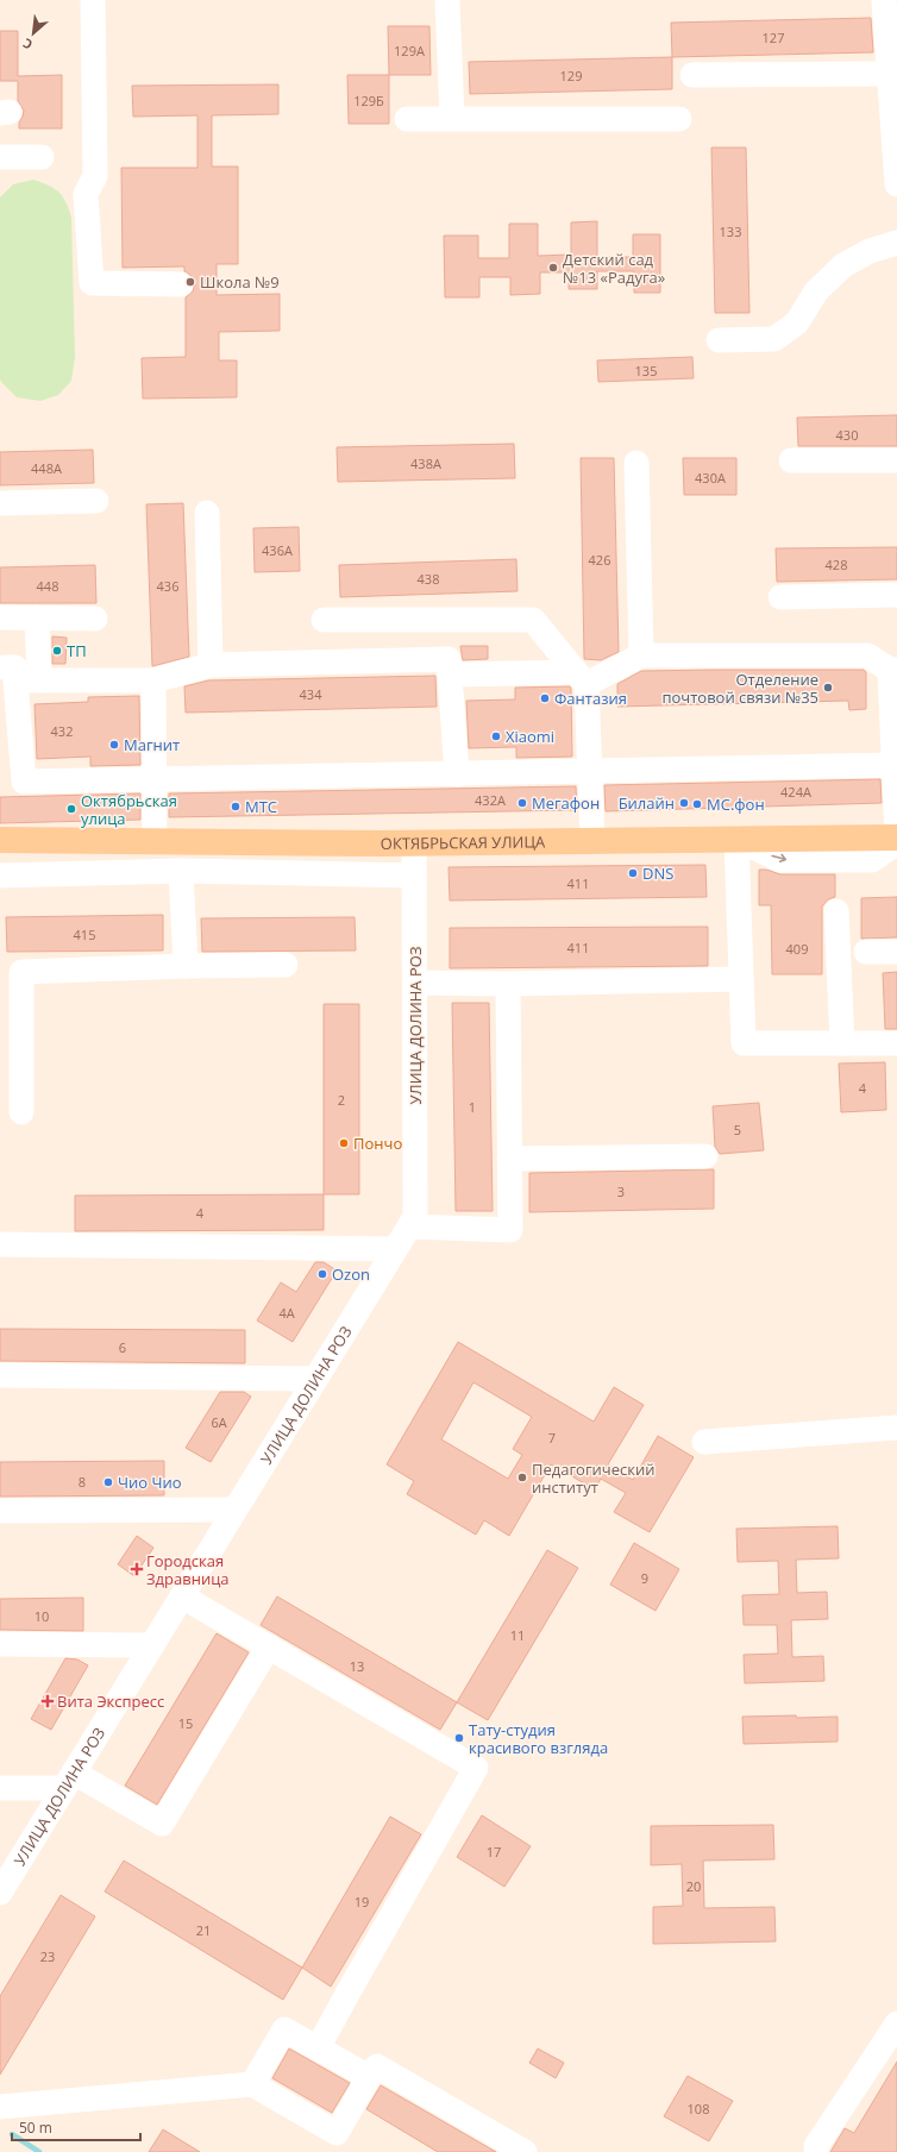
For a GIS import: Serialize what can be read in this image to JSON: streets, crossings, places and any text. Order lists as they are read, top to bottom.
{
  "streets": {
    "main road": ["ОКТЯБРЬСКАЯ УЛИЦА"],
    "street": ["УЛИЦА ДОЛИНА РОЗ"]
  },
  "crossings": [
    ["ОКТЯБРЬСКАЯ УЛИЦА", "УЛИЦА ДОЛИНА РОЗ"]
  ],
  "places": {
    "other": [
      "Детский сад №13 «Радуга»",
      "Школа №9",
      "ТП",
      "Отделение почтовой связи №35",
      "Фантазия",
      "Xiaomi",
      "Магнит",
      "Мегафон",
      "Билайн",
      "МС.фон",
      "МТС",
      "Октябрьская улица",
      "DNS",
      "Пончо",
      "Ozon",
      "Педагогический институт",
      "Чио Чио",
      "Тату-студия красивого взгляда"
    ],
    "health": ["Городская Здравница", "Вита Экспресс"]
  },
  "house_numbers": [
    "127",
    "129А",
    "129",
    "129Б",
    "133",
    "135",
    "430",
    "438А",
    "448А",
    "430А",
    "436А",
    "426",
    "428",
    "438",
    "448",
    "436",
    "434",
    "432",
    "424А",
    "432А",
    "411",
    "415",
    "411",
    "409",
    "4",
    "2",
    "1",
    "5",
    "3",
    "4",
    "4А",
    "6",
    "6А",
    "7",
    "8",
    "9",
    "10",
    "11",
    "13",
    "15",
    "17",
    "20",
    "19",
    "21",
    "23",
    "108"
  ],
  "scale_bar": "50 m",
  "north": "bottom left"
}
